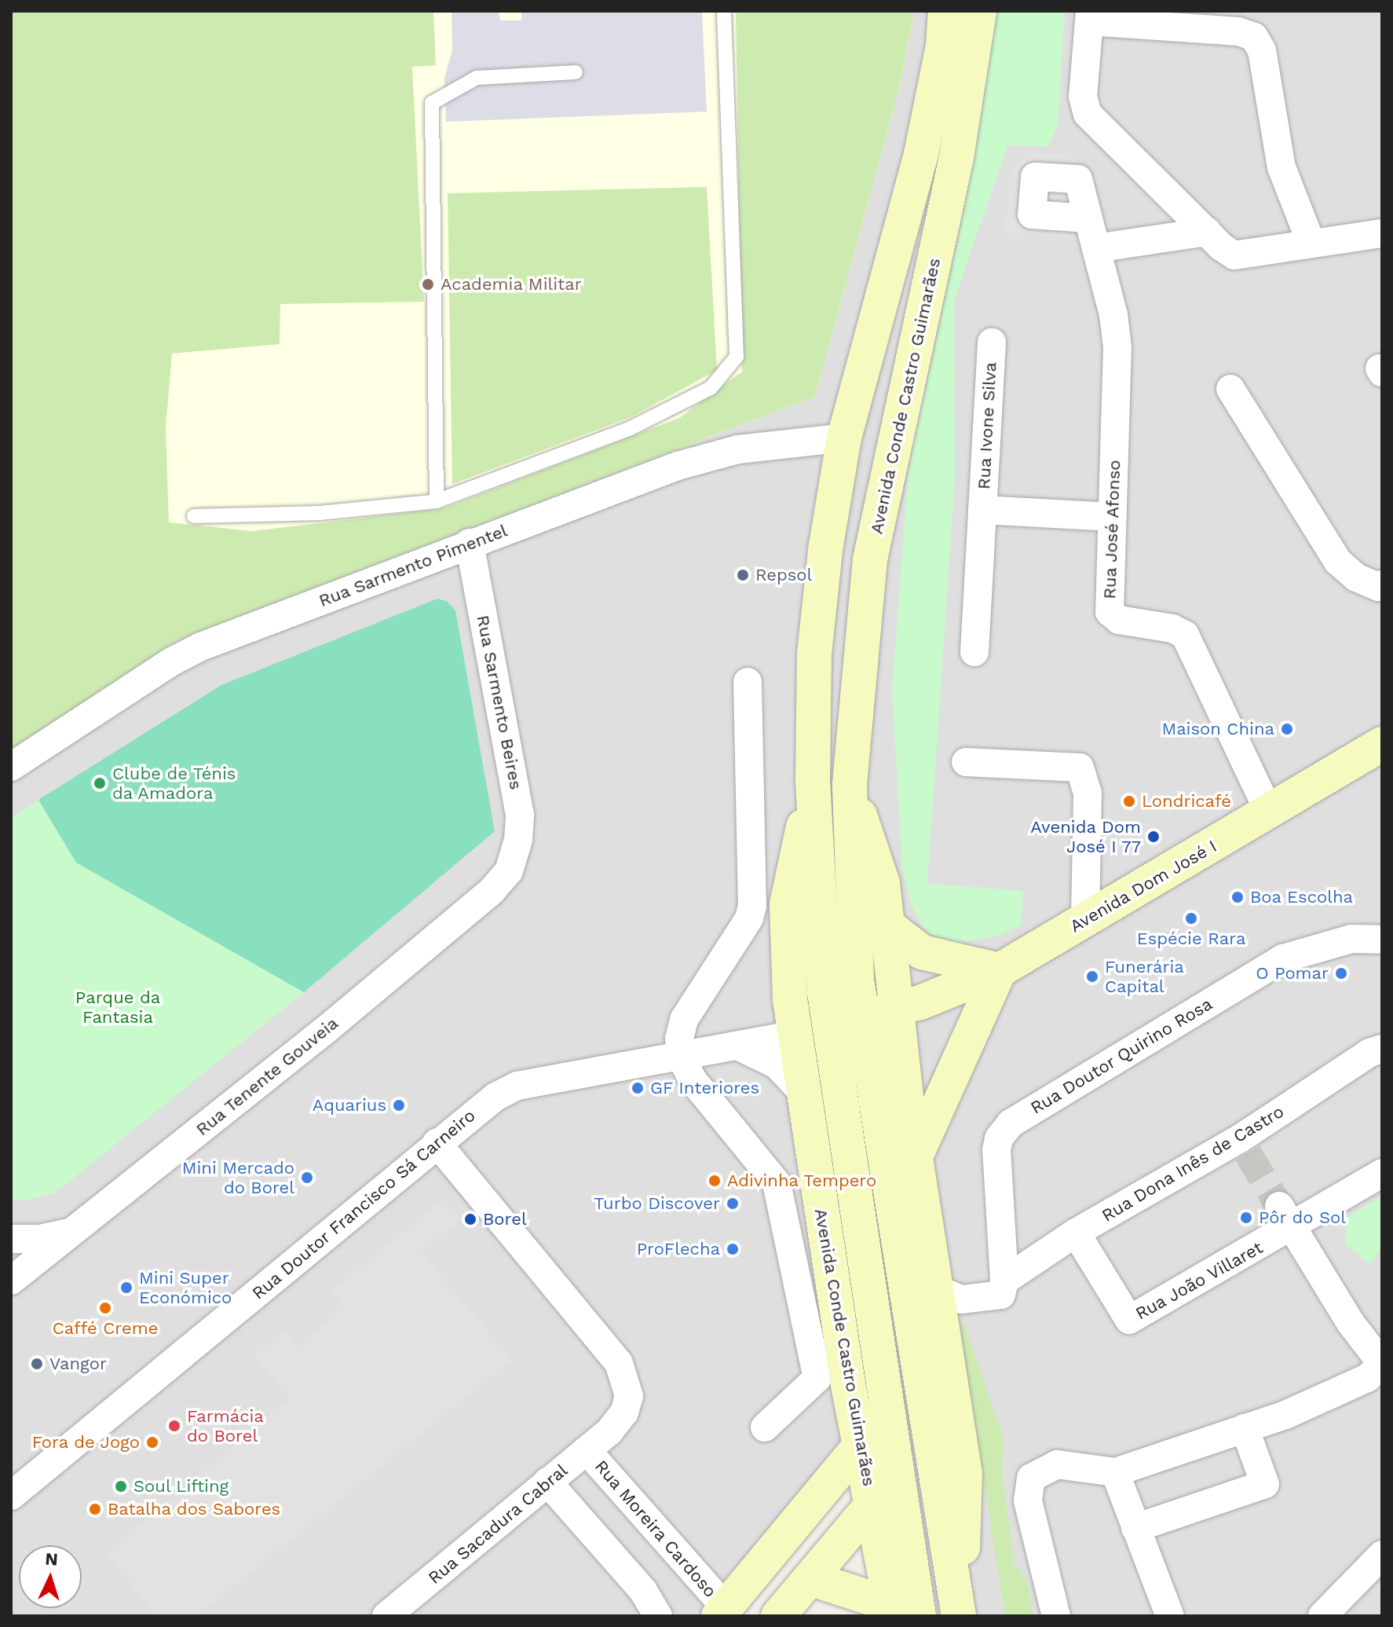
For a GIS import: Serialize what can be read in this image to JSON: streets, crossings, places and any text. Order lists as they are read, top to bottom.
{
  "streets": {
    "main road": ["Avenida Conde Castro Guimarães", "Avenida Dom José I"],
    "street": [
      "Rua Ivone Silva",
      "Rua José Afonso",
      "Rua Sarmento Pimentel",
      "Rua Sarmento Beires",
      "Rua Doutor Quirino Rosa",
      "Rua Tenente Gouveia",
      "Rua Dona Inês de Castro",
      "Rua Doutor Francisco Sá Carneiro",
      "Rua João Villaret",
      "Rua Sacadura Cabral",
      "Rua Moreira Cardoso"
    ]
  },
  "crossings": [
    ["Avenida Conde Castro Guimarães", "Rua Sarmento Pimentel"],
    ["Avenida Conde Castro Guimarães", "Avenida Dom José I"],
    ["Avenida Conde Castro Guimarães", "Rua Dona Inês de Castro"],
    ["Avenida Conde Castro Guimarães", "Rua Doutor Francisco Sá Carneiro"],
    ["Rua Ivone Silva", "Rua José Afonso"],
    ["Rua José Afonso", "Avenida Dom José I"],
    ["Rua Sarmento Pimentel", "Rua Sarmento Beires"],
    ["Rua Sarmento Beires", "Rua Tenente Gouveia"],
    ["Avenida Dom José I", "Rua Doutor Francisco Sá Carneiro"],
    ["Rua Doutor Quirino Rosa", "Rua Dona Inês de Castro"],
    ["Rua Dona Inês de Castro", "Rua João Villaret"],
    ["Rua Doutor Francisco Sá Carneiro", "Rua Sacadura Cabral"],
    ["Rua Sacadura Cabral", "Rua Moreira Cardoso"]
  ],
  "parks": ["Parque da Fantasia"],
  "places": [
    "Academia Militar",
    "Repsol",
    "Maison China",
    "Clube de Ténis da Amadora",
    "Londricafé",
    "Avenida Dom José I 77",
    "Boa Escolha",
    "Espécie Rara",
    "O Pomar",
    "Funerária Capital",
    "GF Interiores",
    "Aquarius",
    "Mini Mercado do Borel",
    "Adivinha Tempero",
    "Turbo Discover",
    "Pôr do Sol",
    "Borel",
    "ProFlecha",
    "Mini Super Económico",
    "Caffé Creme",
    "Vangor",
    "Farmácia do Borel",
    "Fora de Jogo",
    "Soul Lifting",
    "Batalha dos Sabores"
  ],
  "north": "top"
}
